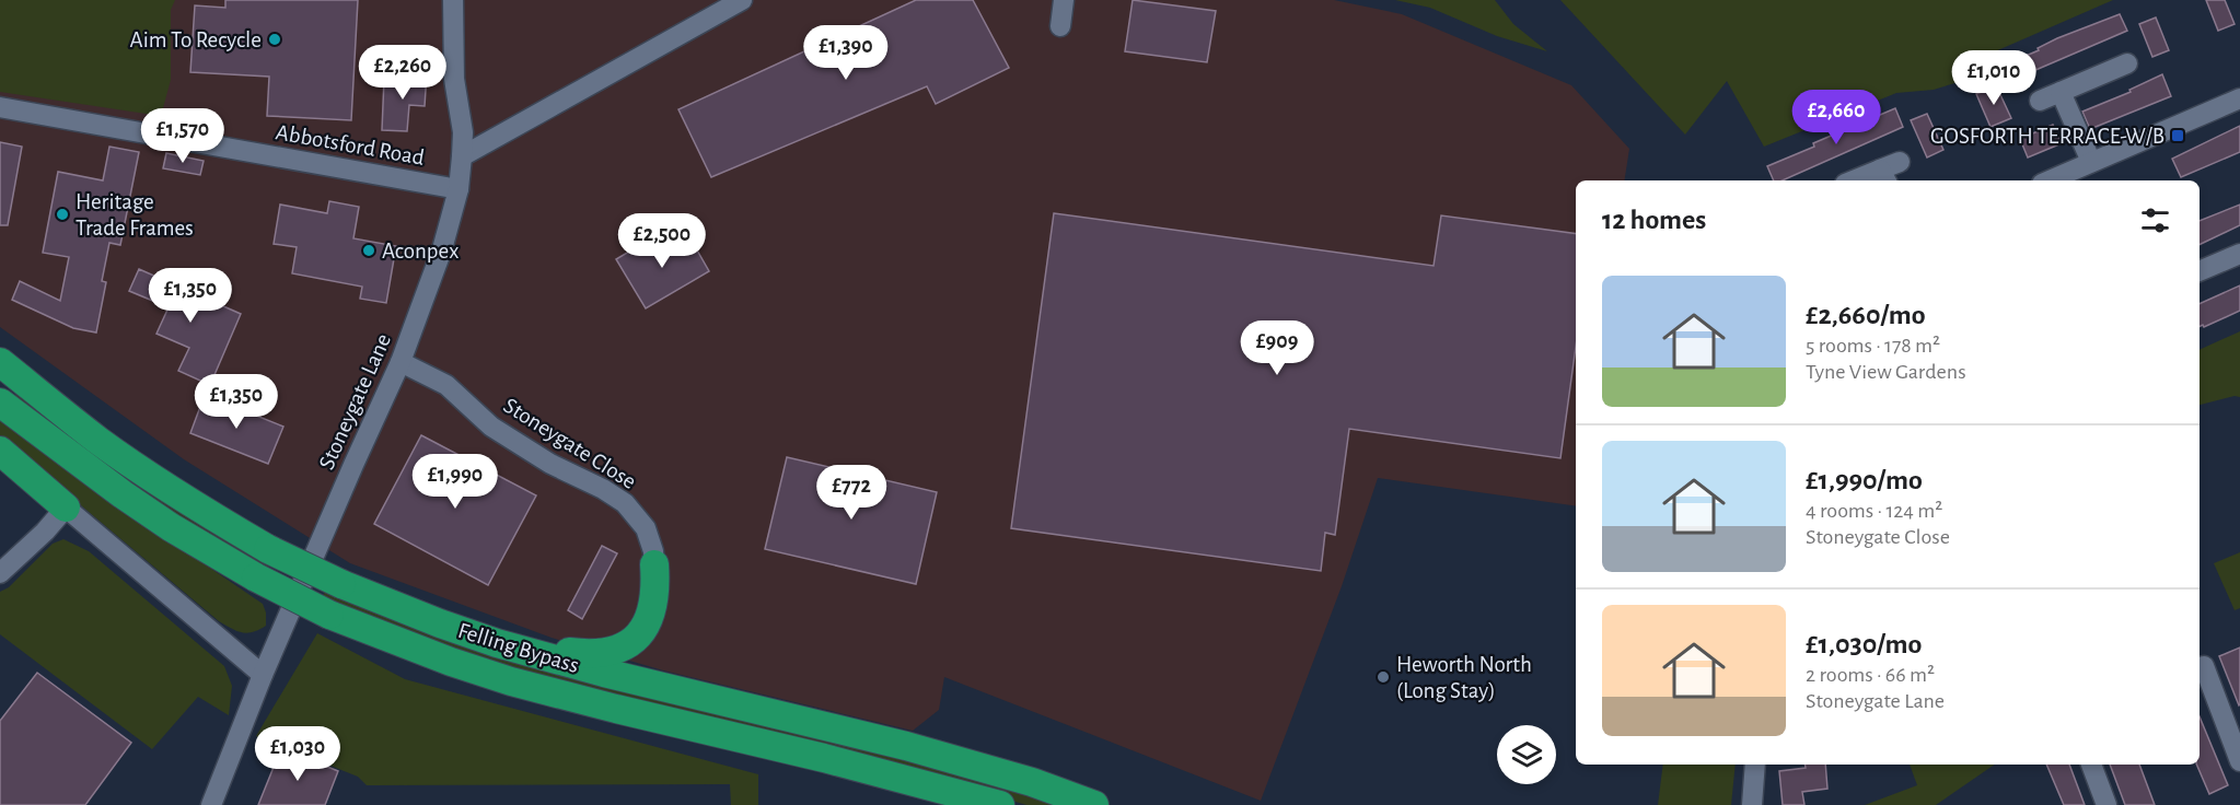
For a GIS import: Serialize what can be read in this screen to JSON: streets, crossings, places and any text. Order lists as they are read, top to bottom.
{
  "streets": {
    "highway": ["Felling Bypass"],
    "street": ["Abbotsford Road", "Stoneygate Lane", "Stoneygate Close"]
  },
  "crossings": [
    ["Abbotsford Road", "Stoneygate Lane"],
    ["Stoneygate Lane", "Stoneygate Close"]
  ],
  "places": {
    "other": [
      "Aim To Recycle",
      "Heritage Trade Frames",
      "Aconpex",
      "Heworth North (Long Stay)"
    ],
    "transit": ["GOSFORTH TERRACE-W/B"]
  },
  "page": {
    "price": [
      "£1,390",
      "£2,260",
      "£1,010",
      "£2,660",
      "£1,570",
      "£2,500",
      "£1,350",
      "£909",
      "£1,350",
      "£1,990",
      "£772",
      "£1,030"
    ],
    "heading": "12 homes",
    "list": [
      {
        "name": "£2,660/mo",
        "note": "5 rooms · 178 m² · Tyne View Gardens"
      },
      {
        "name": "£1,990/mo",
        "note": "4 rooms · 124 m² · Stoneygate Close"
      },
      {
        "name": "£1,030/mo",
        "note": "2 rooms · 66 m² · Stoneygate Lane"
      }
    ]
  }
}
